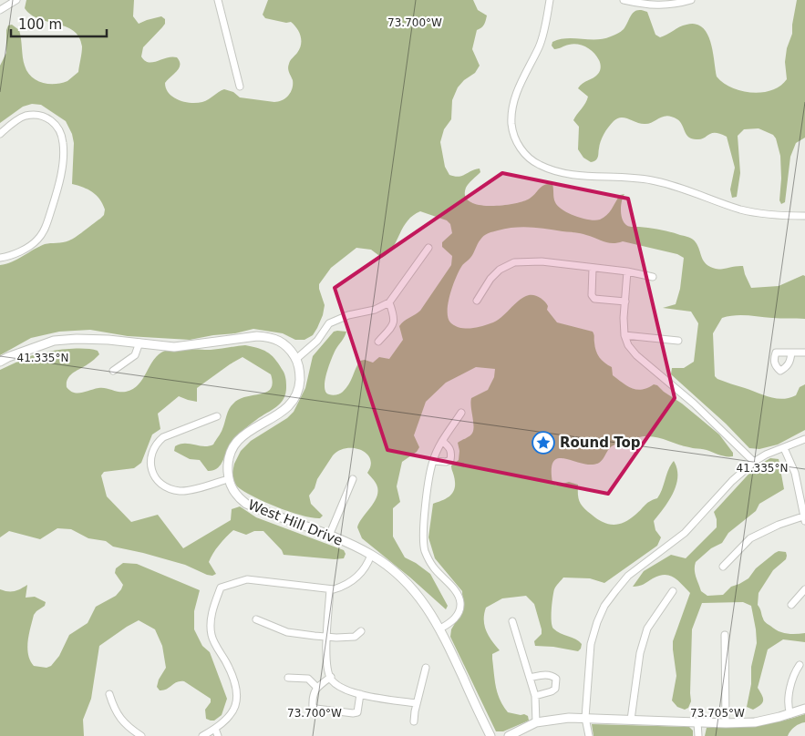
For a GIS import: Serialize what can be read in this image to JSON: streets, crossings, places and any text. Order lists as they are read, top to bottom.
{
  "streets": {
    "street": ["West Hill Drive"]
  },
  "places": {
    "place": ["Round Top"]
  },
  "scale_bar": "100 m",
  "coordinates": ["73.700°W", "41.335°N", "73.705°W"]
}
